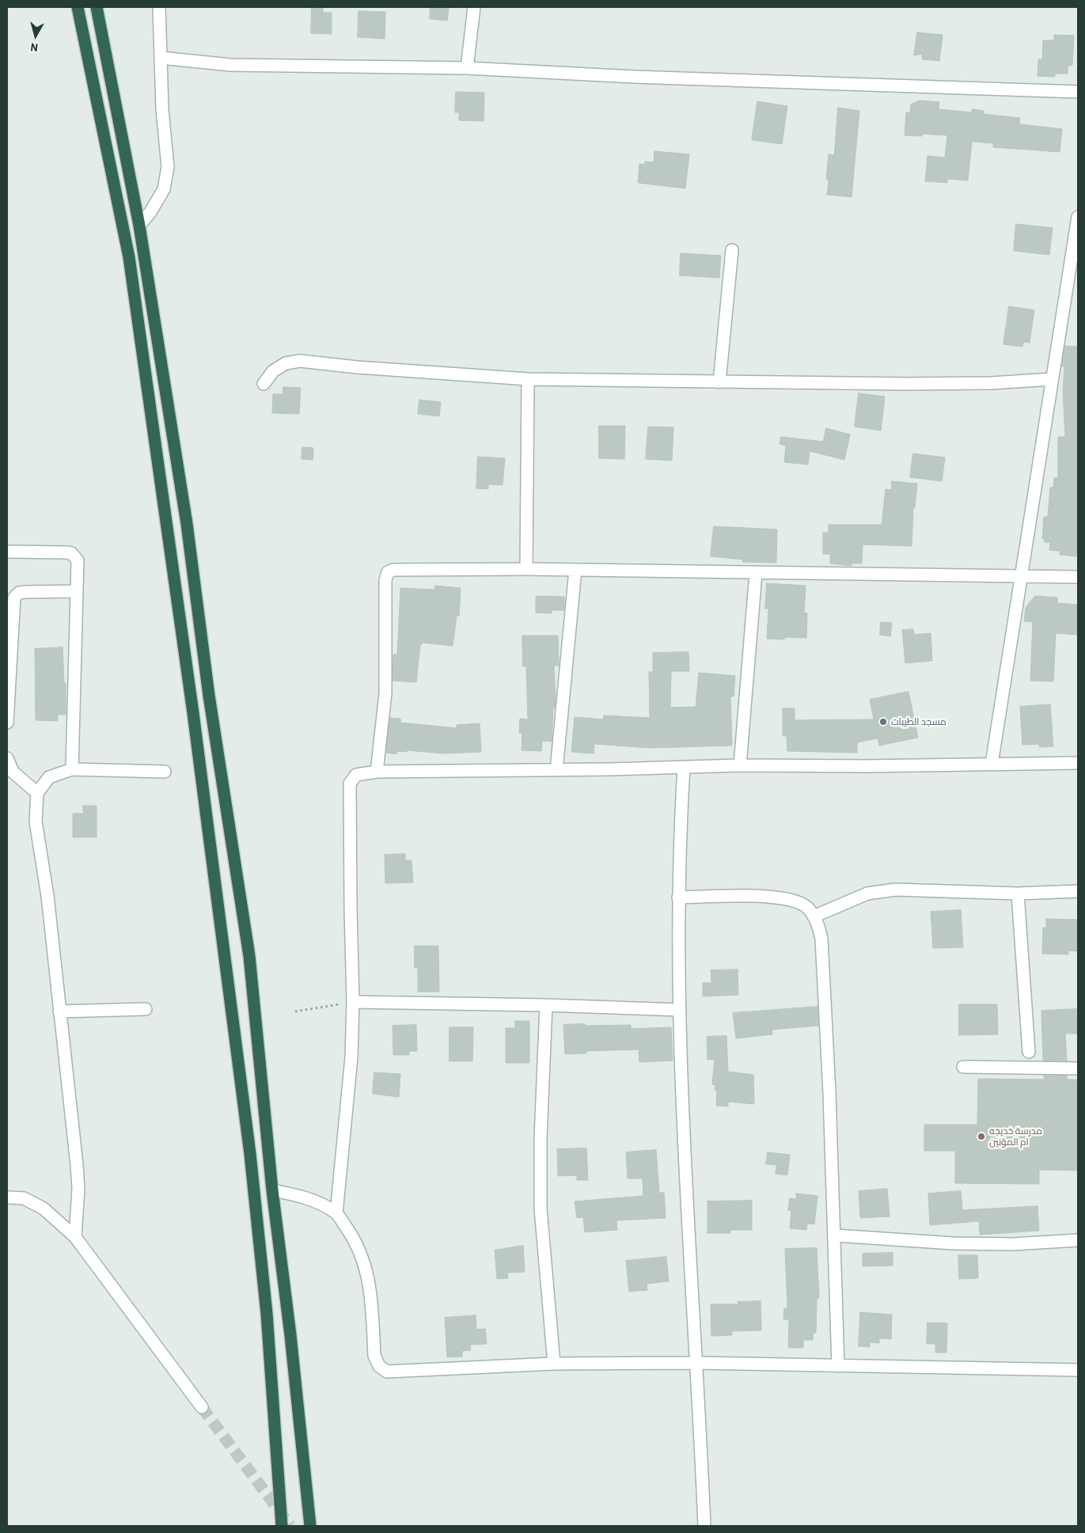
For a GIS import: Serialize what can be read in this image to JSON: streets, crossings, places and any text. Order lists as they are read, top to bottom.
{
  "places": ["مسجد الطيبات", "مدرسة خديجه ام المؤنين"],
  "north": "bottom"
}
